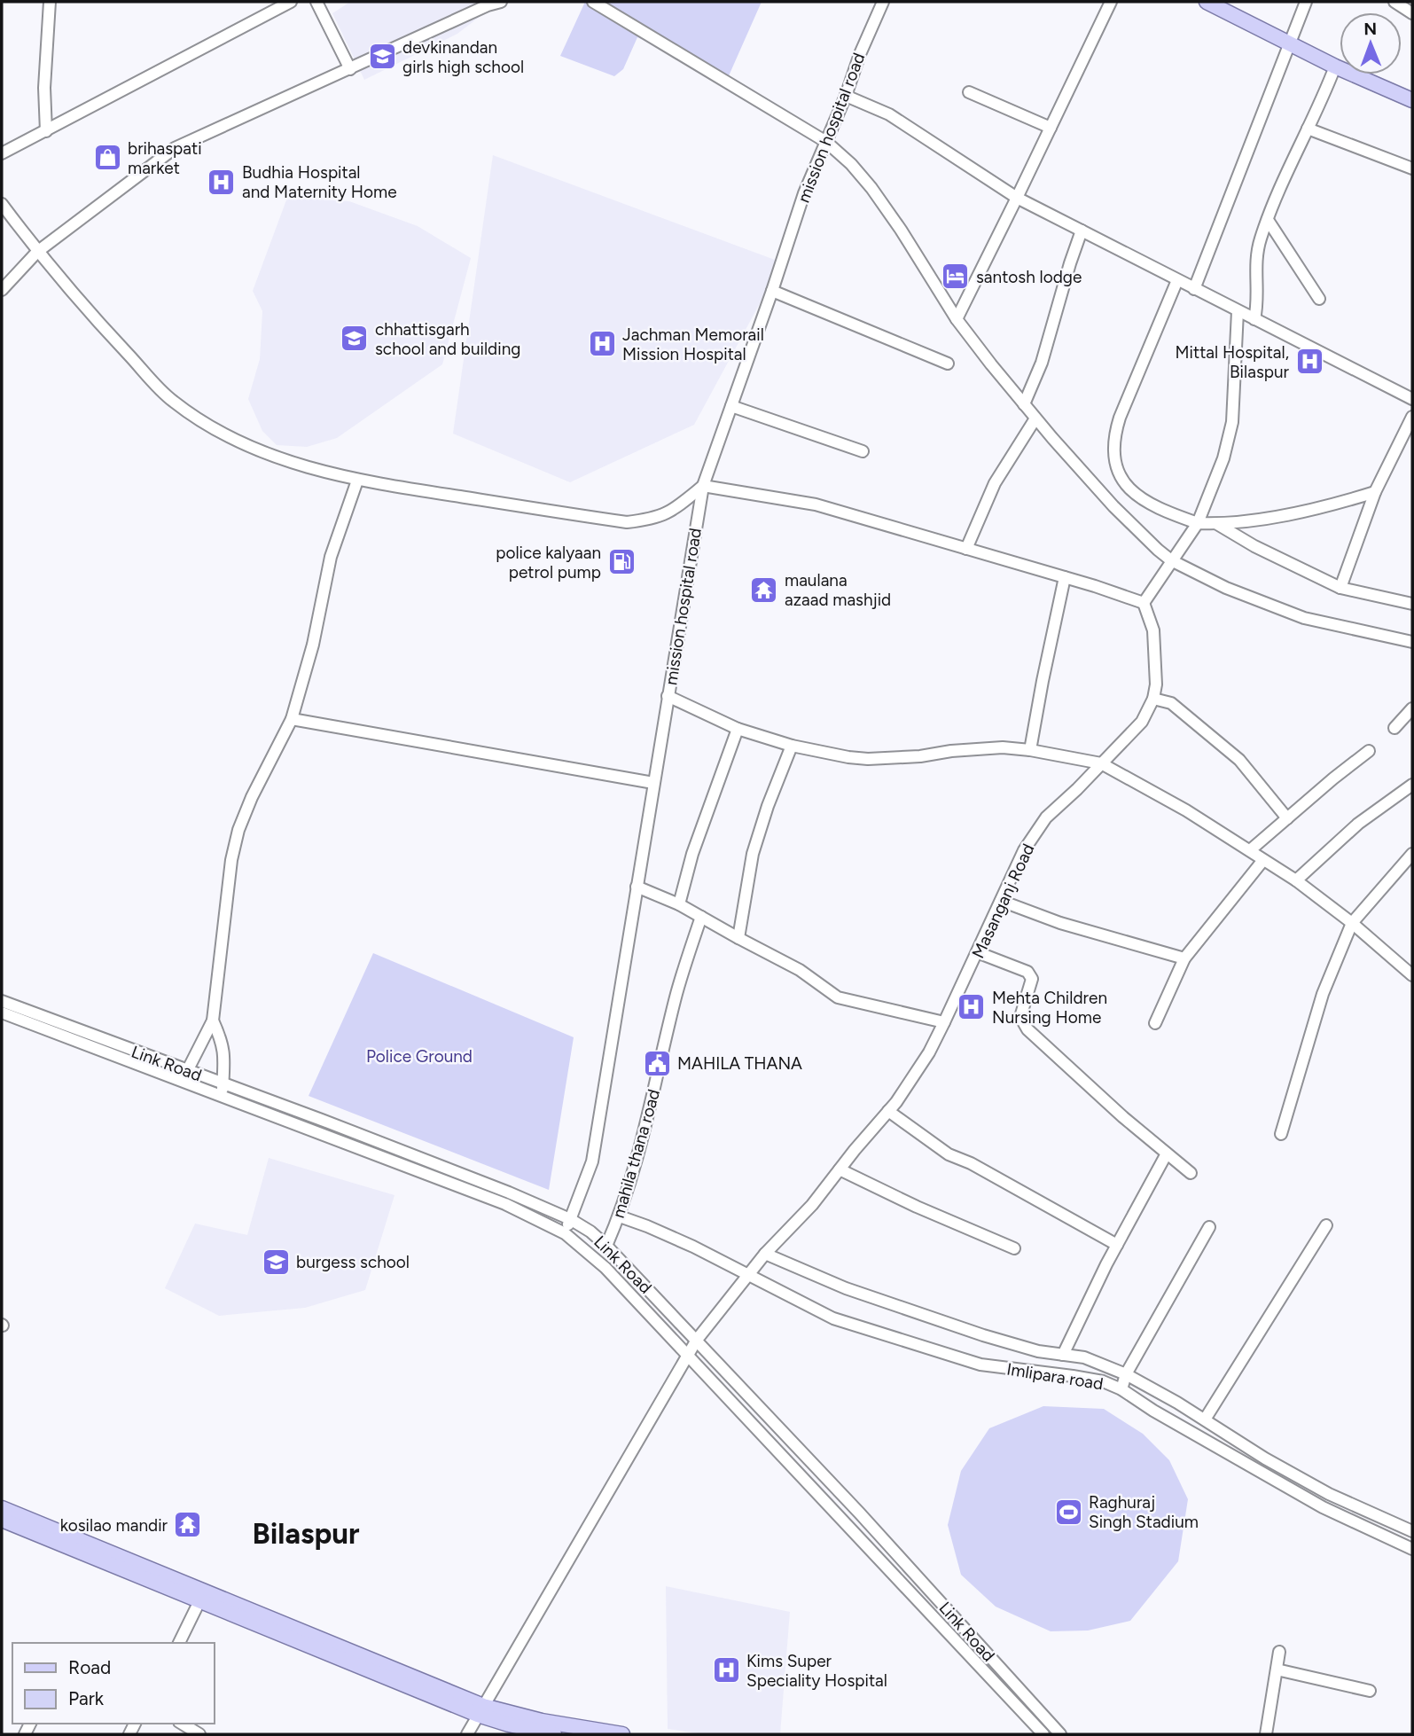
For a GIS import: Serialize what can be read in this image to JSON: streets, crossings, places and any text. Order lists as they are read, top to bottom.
{
  "streets": {
    "street": [
      "mission hospital road",
      "Masanganj Road",
      "Link Road",
      "mahila thana road",
      "Imlipara road"
    ]
  },
  "crossings": [
    ["mission hospital road", "Link Road"],
    ["Masanganj Road", "Link Road"],
    ["Masanganj Road", "Imlipara road"],
    ["Link Road", "mahila thana road"],
    ["mahila thana road", "Imlipara road"]
  ],
  "districts": ["Bilaspur"],
  "parks": ["Police Ground"],
  "places": {
    "school or university": ["devkinandan girls high school", "chhattisgarh school and building", "burgess school"],
    "shop": ["brihaspati market"],
    "hospital": [
      "Budhia Hospital and Maternity Home",
      "Jachman Memorail Mission Hospital",
      "Mittal Hospital, Bilaspur",
      "Mehta Children Nursing Home",
      "Kims Super Speciality Hospital"
    ],
    "hotel": ["santosh lodge"],
    "fuel station": ["police kalyaan petrol pump"],
    "temple": ["maulana azaad mashjid", "kosilao mandir"],
    "public building": ["MAHILA THANA"],
    "sports": ["Raghuraj Singh Stadium"]
  },
  "legend": ["Road", "Park"],
  "north": "top"
}
